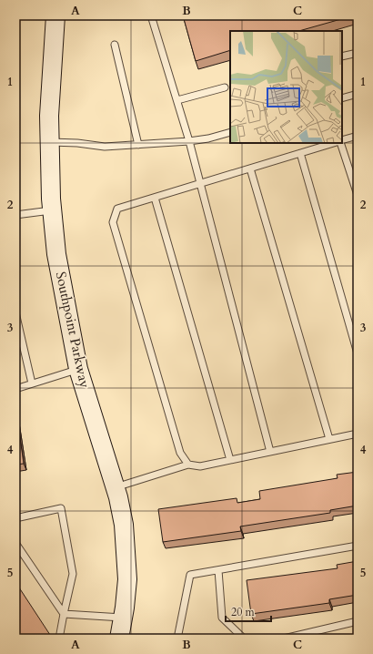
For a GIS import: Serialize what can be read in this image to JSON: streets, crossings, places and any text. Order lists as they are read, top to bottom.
{
  "streets": {
    "main road": ["Southpoint Parkway"]
  },
  "scale_bar": "20 m",
  "grid": {
    "columns": ["A", "B", "C"],
    "rows": [
      "1",
      "2",
      "3",
      "4",
      "5"
    ]
  }
}
